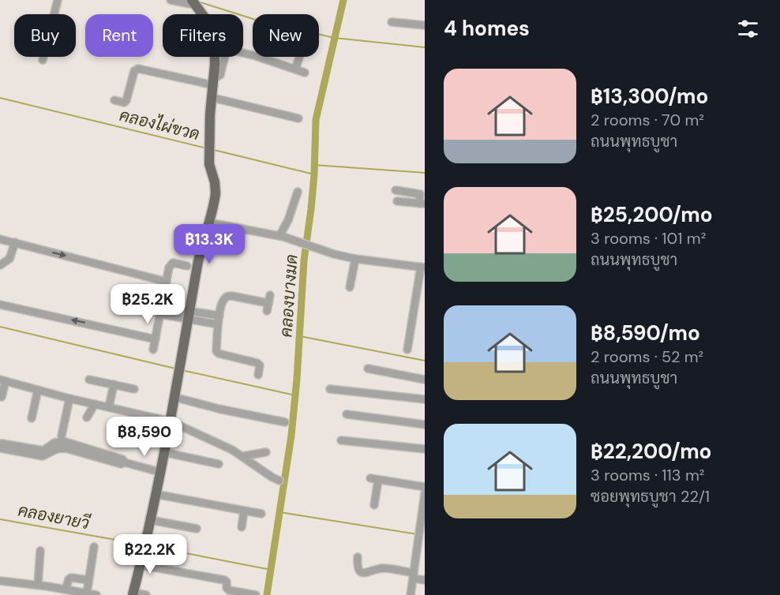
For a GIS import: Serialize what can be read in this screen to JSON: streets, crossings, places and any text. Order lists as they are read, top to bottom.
{
  "water": ["คลองไผ่ขวด", "คลองบางมด", "คลองยายวี"],
  "page": {
    "heading": "4 homes",
    "chip": [
      "Buy",
      "Rent",
      "Filters",
      "New"
    ],
    "list": [
      {
        "name": "฿13,300/mo",
        "note": "2 rooms · 70 m² · ถนนพุทธบูชา"
      },
      {
        "name": "฿25,200/mo",
        "note": "3 rooms · 101 m² · ถนนพุทธบูชา"
      },
      {
        "name": "฿8,590/mo",
        "note": "2 rooms · 52 m² · ถนนพุทธบูชา"
      },
      {
        "name": "฿22,200/mo",
        "note": "3 rooms · 113 m² · ซอยพุทธบูชา 22/1"
      }
    ],
    "price": [
      "฿13.3K",
      "฿25.2K",
      "฿8,590",
      "฿22.2K"
    ]
  }
}
